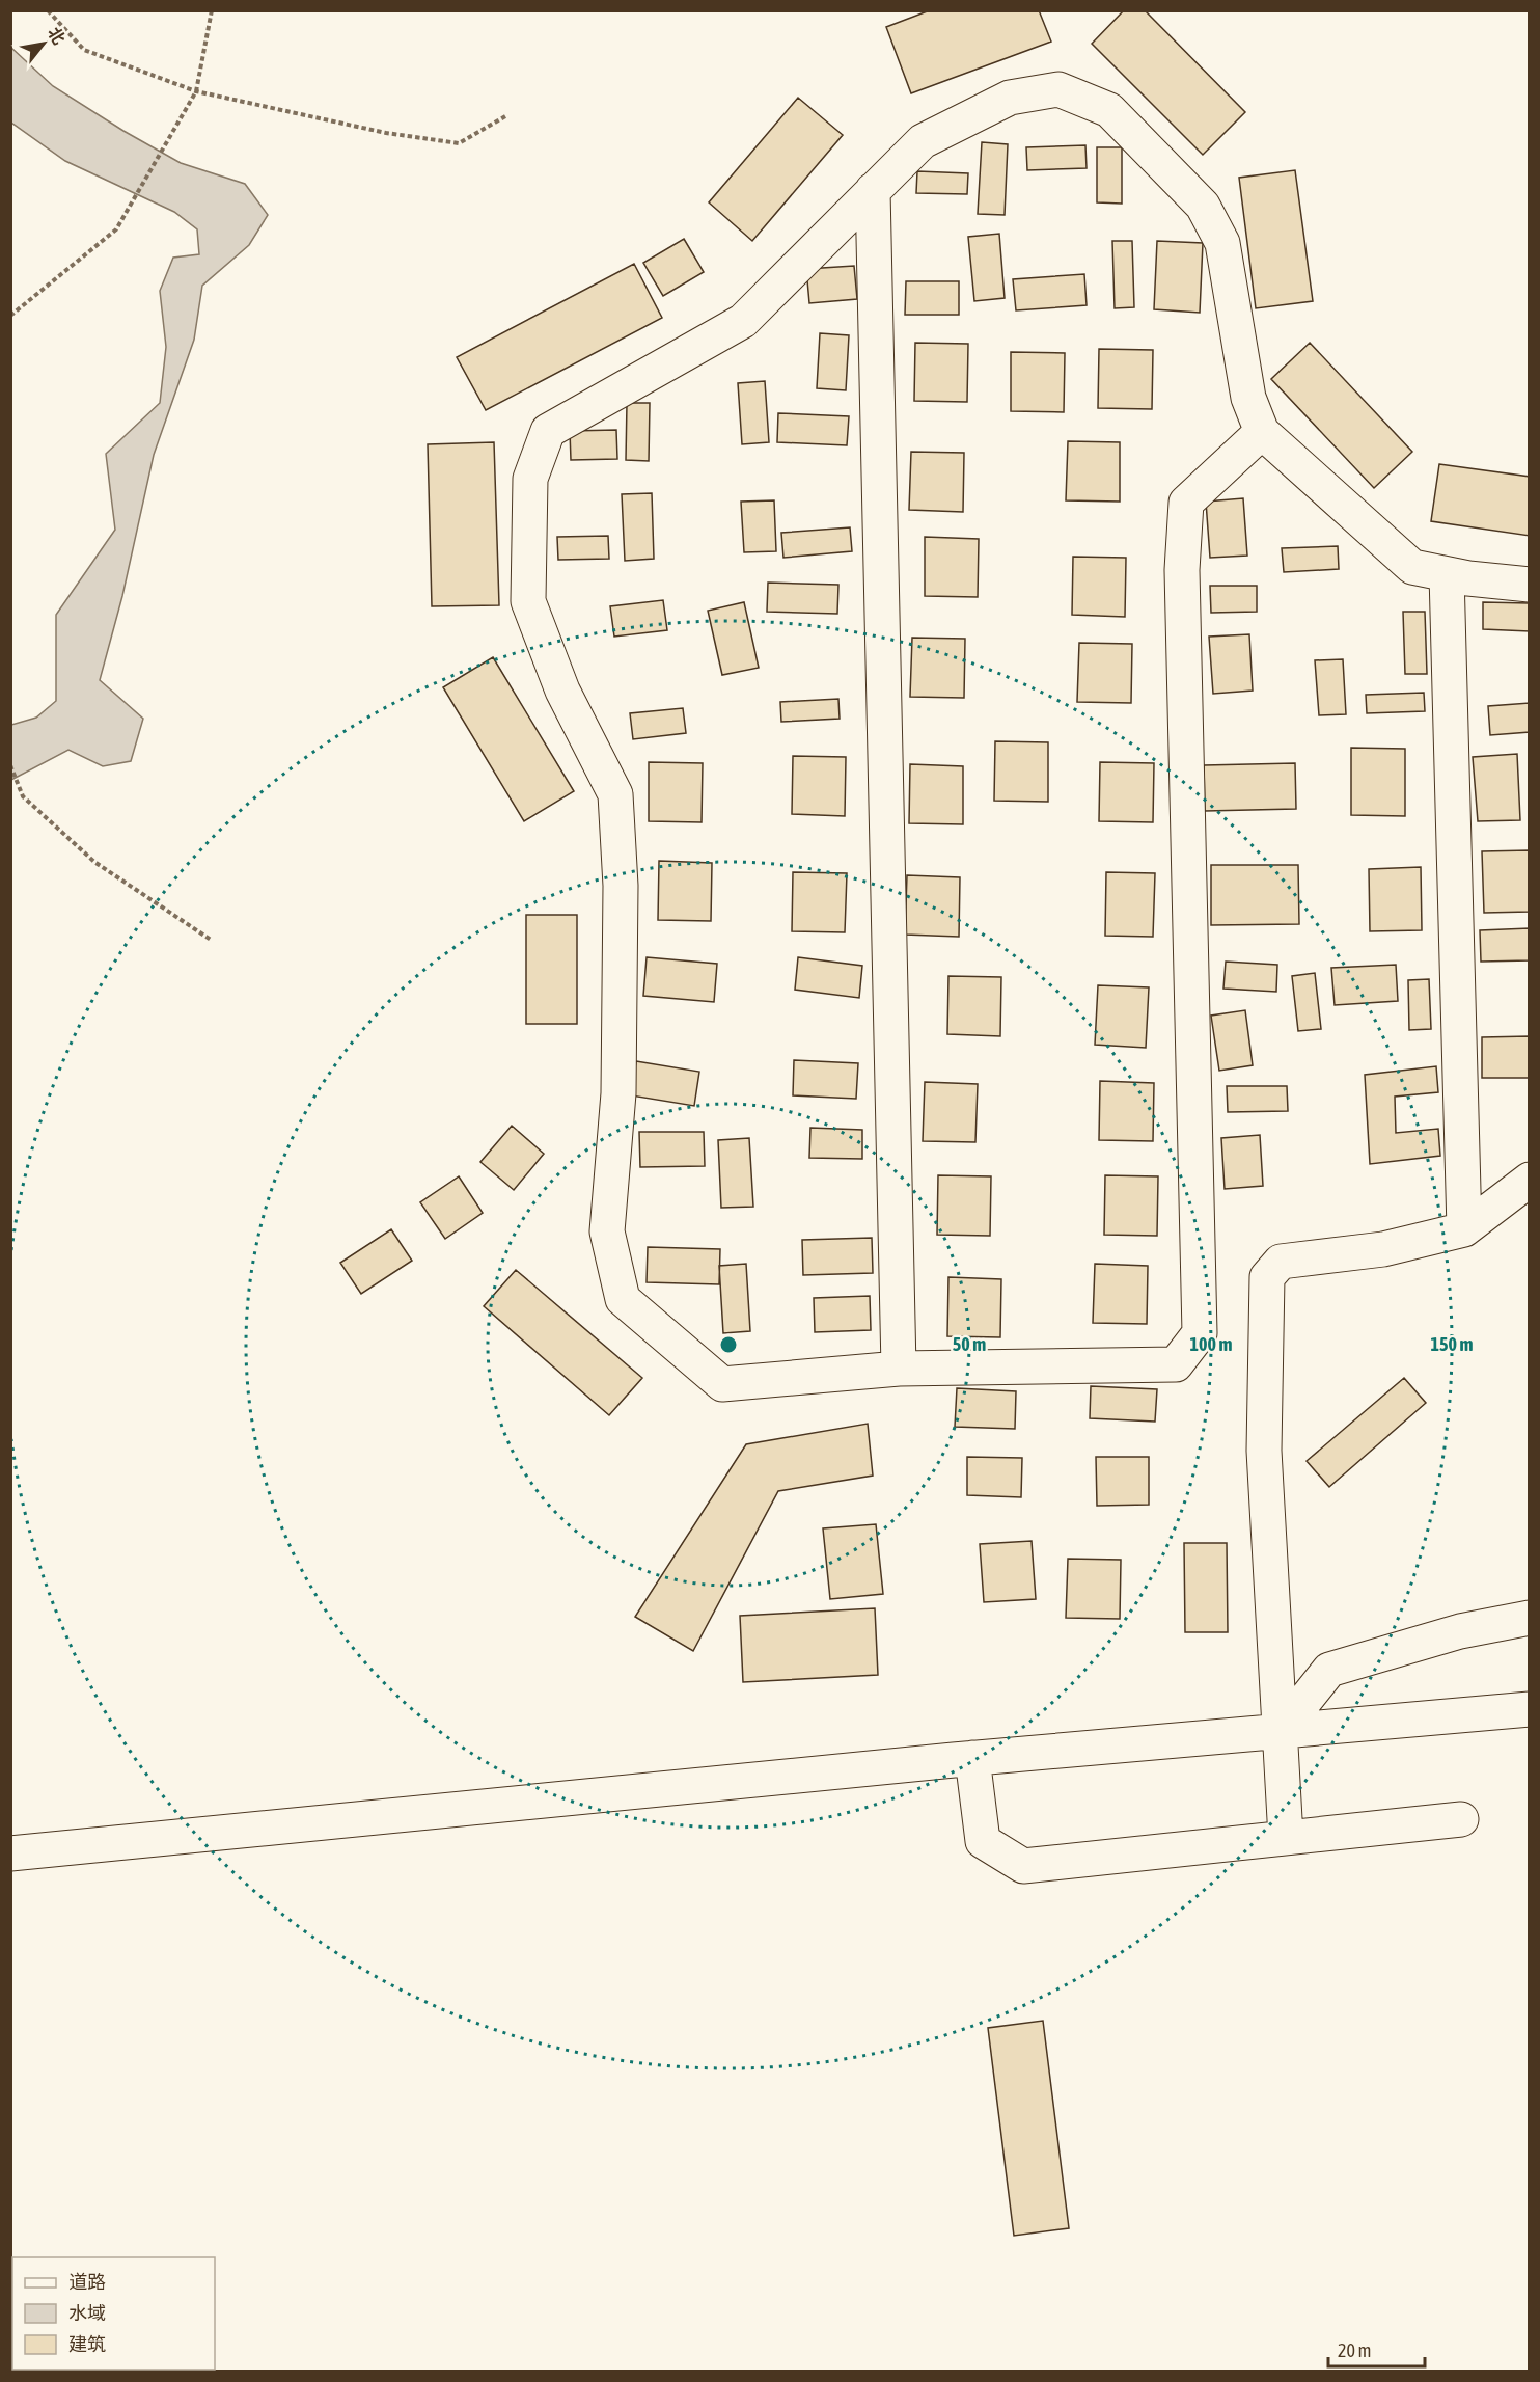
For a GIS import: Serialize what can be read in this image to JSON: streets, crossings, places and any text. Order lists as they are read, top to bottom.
{
  "legend": ["道路", "水域", "建筑"],
  "scale_bar": "20 m",
  "north": "top right",
  "rings": ["50 m", "100 m", "150 m"]
}
